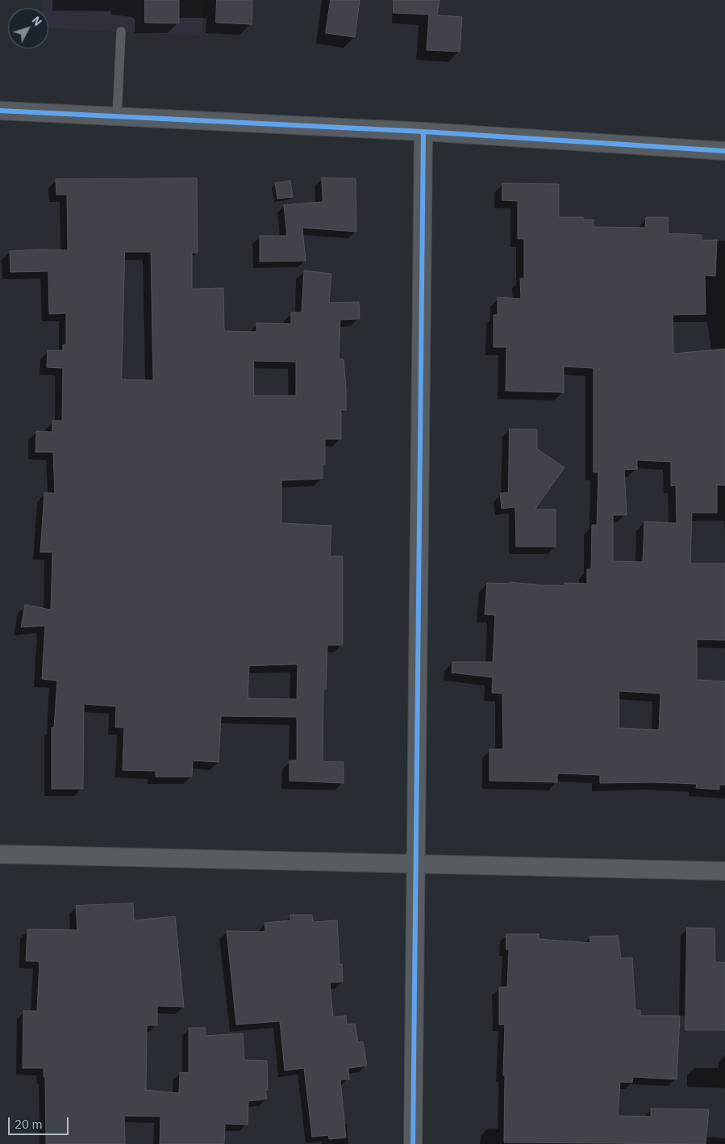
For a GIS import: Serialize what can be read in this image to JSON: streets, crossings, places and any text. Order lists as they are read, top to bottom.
{
  "scale_bar": "20 m",
  "north": "top right"
}
